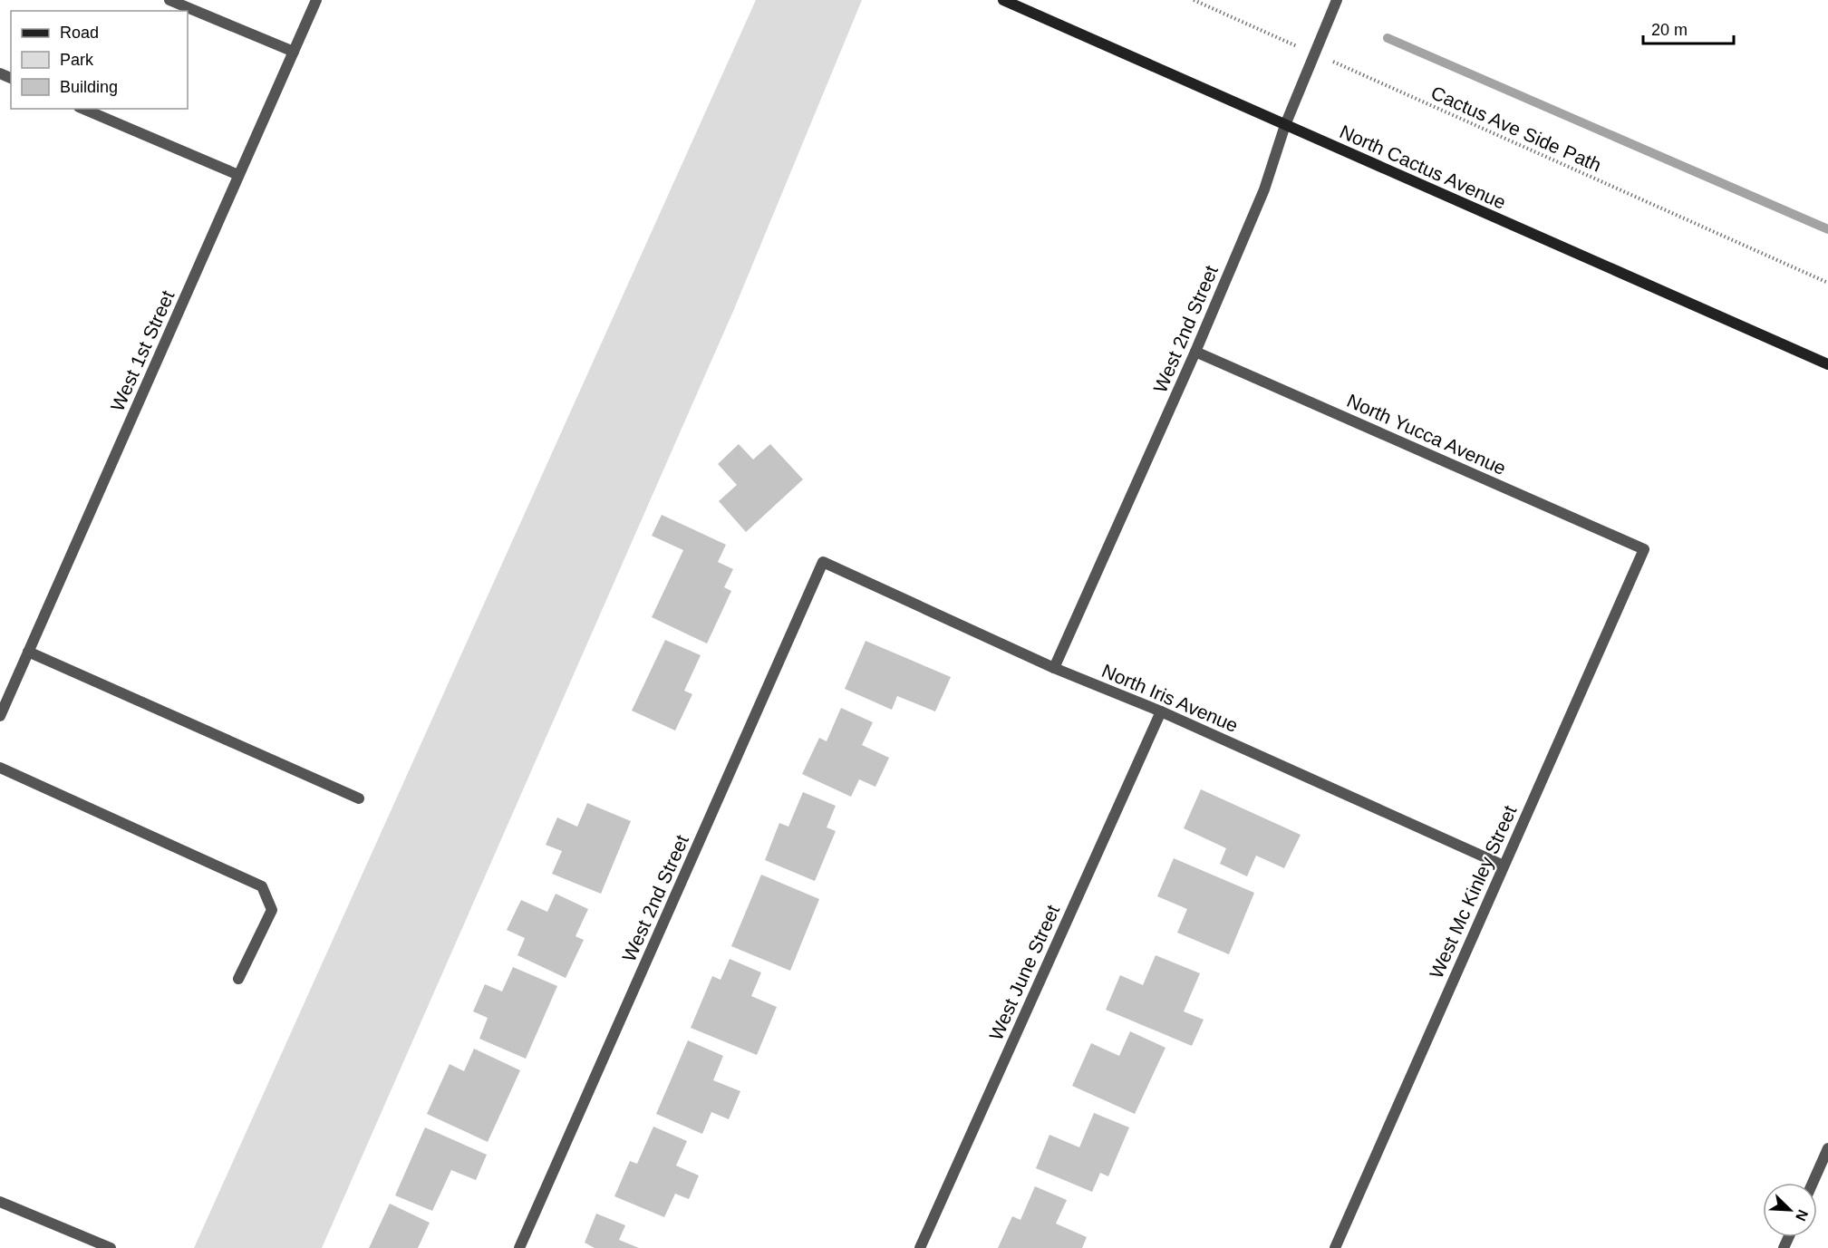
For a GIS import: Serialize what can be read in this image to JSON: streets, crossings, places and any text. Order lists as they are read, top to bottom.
{
  "streets": {
    "main road": ["North Cactus Avenue"],
    "street": [
      "West 2nd Street",
      "West 1st Street",
      "North Yucca Avenue",
      "North Iris Avenue",
      "West Mc Kinley Street",
      "West June Street"
    ],
    "path": ["Cactus Ave Side Path"]
  },
  "crossings": [
    ["Cactus Ave Side Path", "West 2nd Street"],
    ["North Cactus Avenue", "West 2nd Street"],
    ["West 2nd Street", "North Yucca Avenue"],
    ["West 2nd Street", "North Iris Avenue"],
    ["North Yucca Avenue", "West Mc Kinley Street"],
    ["North Iris Avenue", "West Mc Kinley Street"],
    ["North Iris Avenue", "West June Street"]
  ],
  "legend": ["Road", "Park", "Building"],
  "scale_bar": "20 m",
  "north": "bottom right"
}
